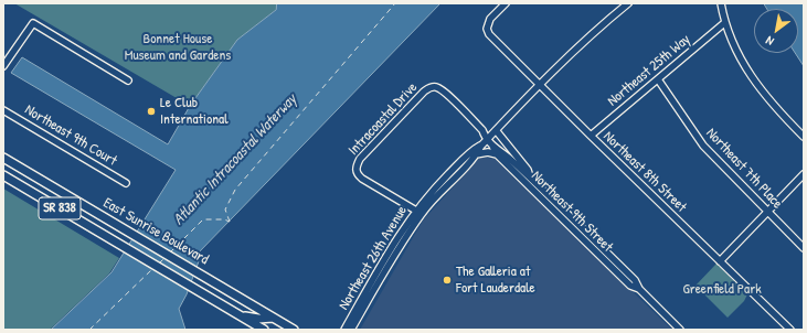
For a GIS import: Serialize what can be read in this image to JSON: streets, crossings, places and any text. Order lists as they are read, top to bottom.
{
  "streets": {
    "main road": ["SR 838", "East Sunrise Boulevard"],
    "street": [
      "Northeast 25th Way",
      "Intracoastal Drive",
      "Northeast 9th Court",
      "Northeast 7th Place",
      "Northeast 8th Street",
      "Northeast 9th Street",
      "Northeast 26th Avenue"
    ]
  },
  "crossings": [
    ["Northeast 25th Way", "Northeast 7th Place"],
    ["Northeast 25th Way", "Northeast 8th Street"],
    ["Intracoastal Drive", "Northeast 9th Street"],
    ["Intracoastal Drive", "Northeast 26th Avenue"],
    ["Northeast 8th Street", "Northeast 26th Avenue"],
    ["Northeast 9th Street", "Northeast 26th Avenue"]
  ],
  "water": ["Atlantic Intracoastal Waterway"],
  "parks": ["Bonnet House Museum and Gardens", "Greenfield Park"],
  "places": ["Le Club International", "The Galleria at Fort Lauderdale"],
  "north": "bottom left"
}
